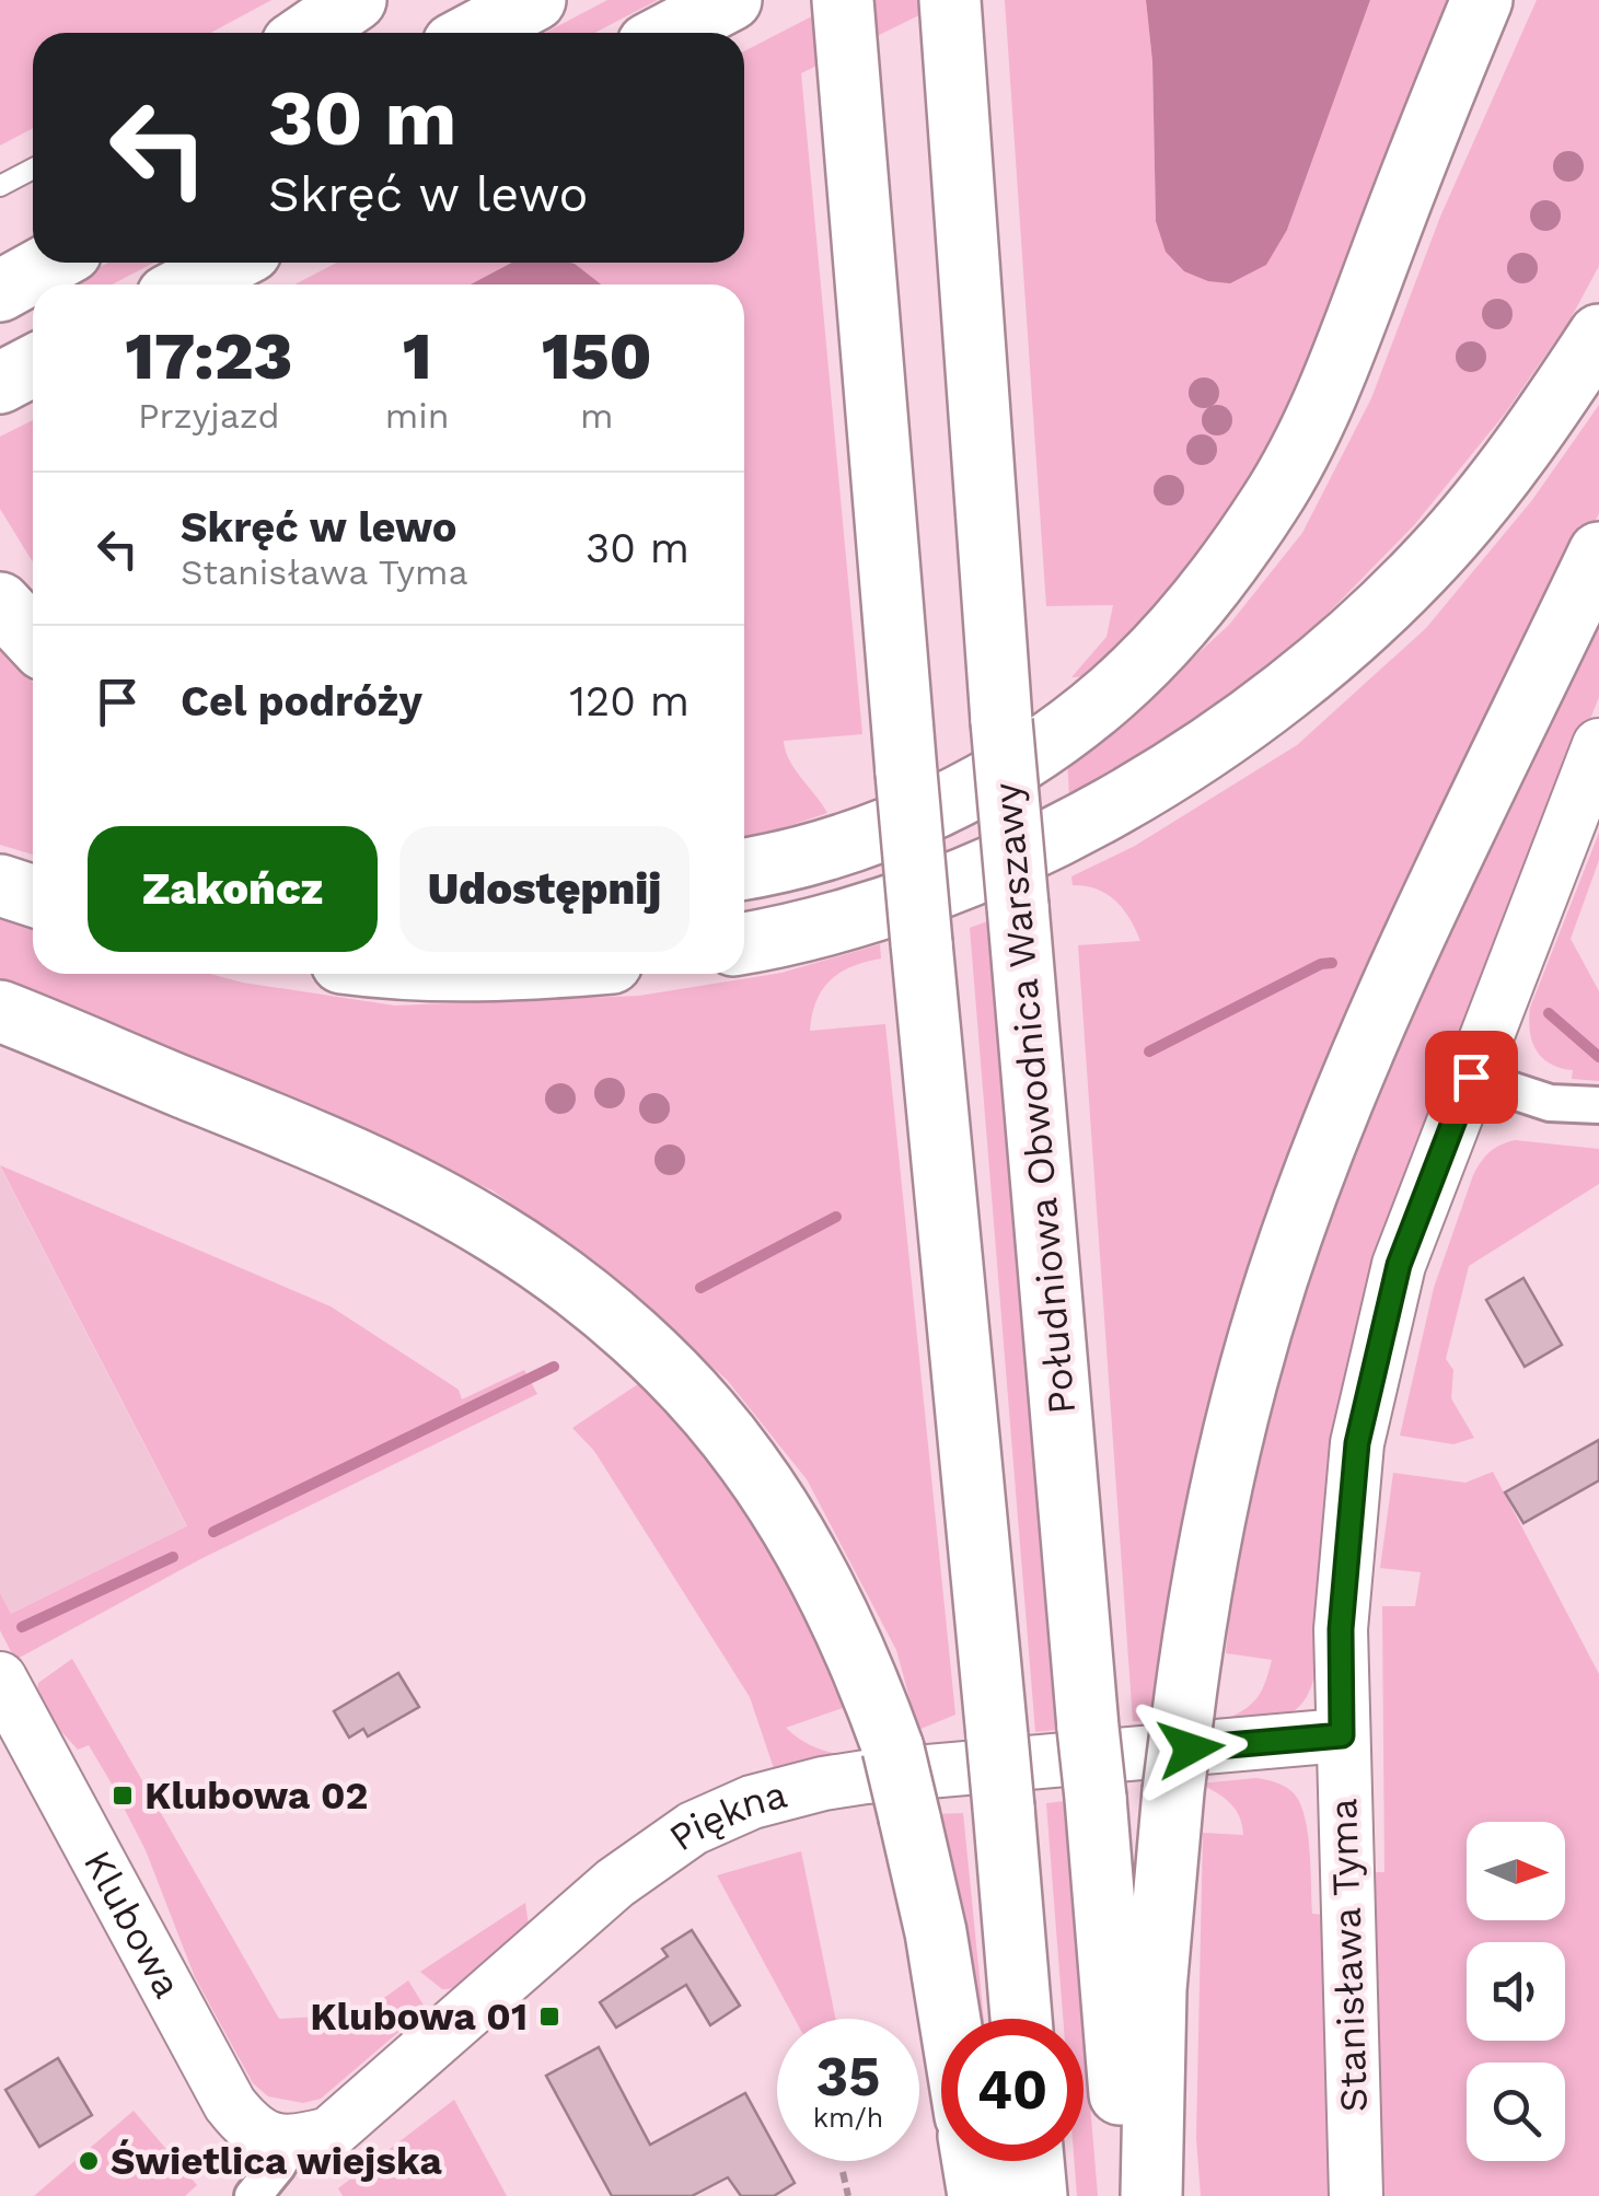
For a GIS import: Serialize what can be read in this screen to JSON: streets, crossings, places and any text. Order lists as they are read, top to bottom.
{
  "streets": {
    "highway": ["Południowa Obwodnica Warszawy"],
    "street": ["Piękna", "Klubowa", "Stanisława Tyma"]
  },
  "crossings": [
    ["Piękna", "Klubowa"],
    ["Piękna", "Stanisława Tyma"]
  ],
  "places": {
    "transit": ["Klubowa 02", "Klubowa 01"],
    "other": ["Świetlica wiejska"]
  },
  "north": "right",
  "page": {
    "turn": ["30 m", "Skręć w lewo"],
    "eta": [
      "17:23",
      "Przyjazd",
      "1",
      "min",
      "150",
      "m"
    ],
    "list": [
      {
        "name": "Skręć w lewo",
        "note": "Stanisława Tyma",
        "value": "30 m"
      },
      {
        "name": "Cel podróży",
        "value": "120 m"
      }
    ],
    "buttons": ["Zakończ", "Udostępnij"],
    "speed": "35 km/h",
    "limit": "40"
  }
}
